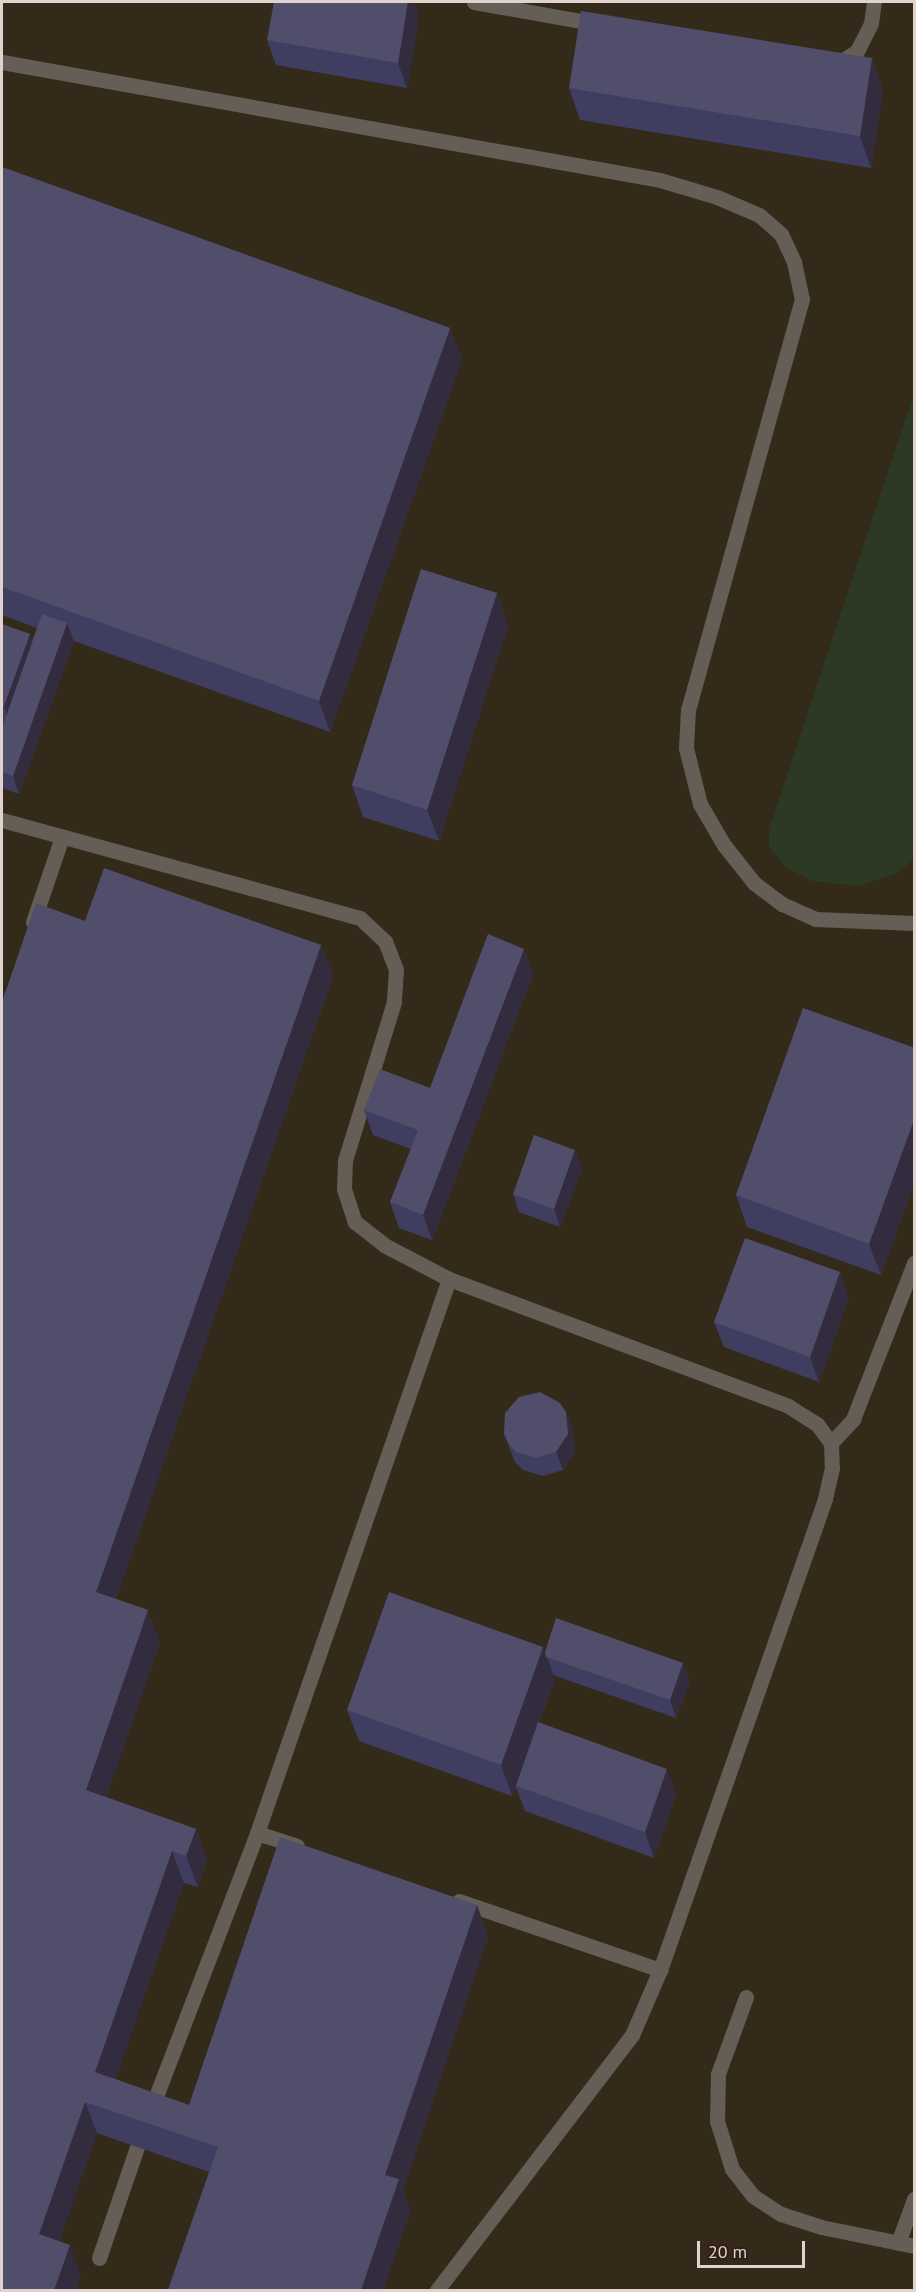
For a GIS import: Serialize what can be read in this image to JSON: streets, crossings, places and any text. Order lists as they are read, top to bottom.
{
  "scale_bar": "20 m"
}
